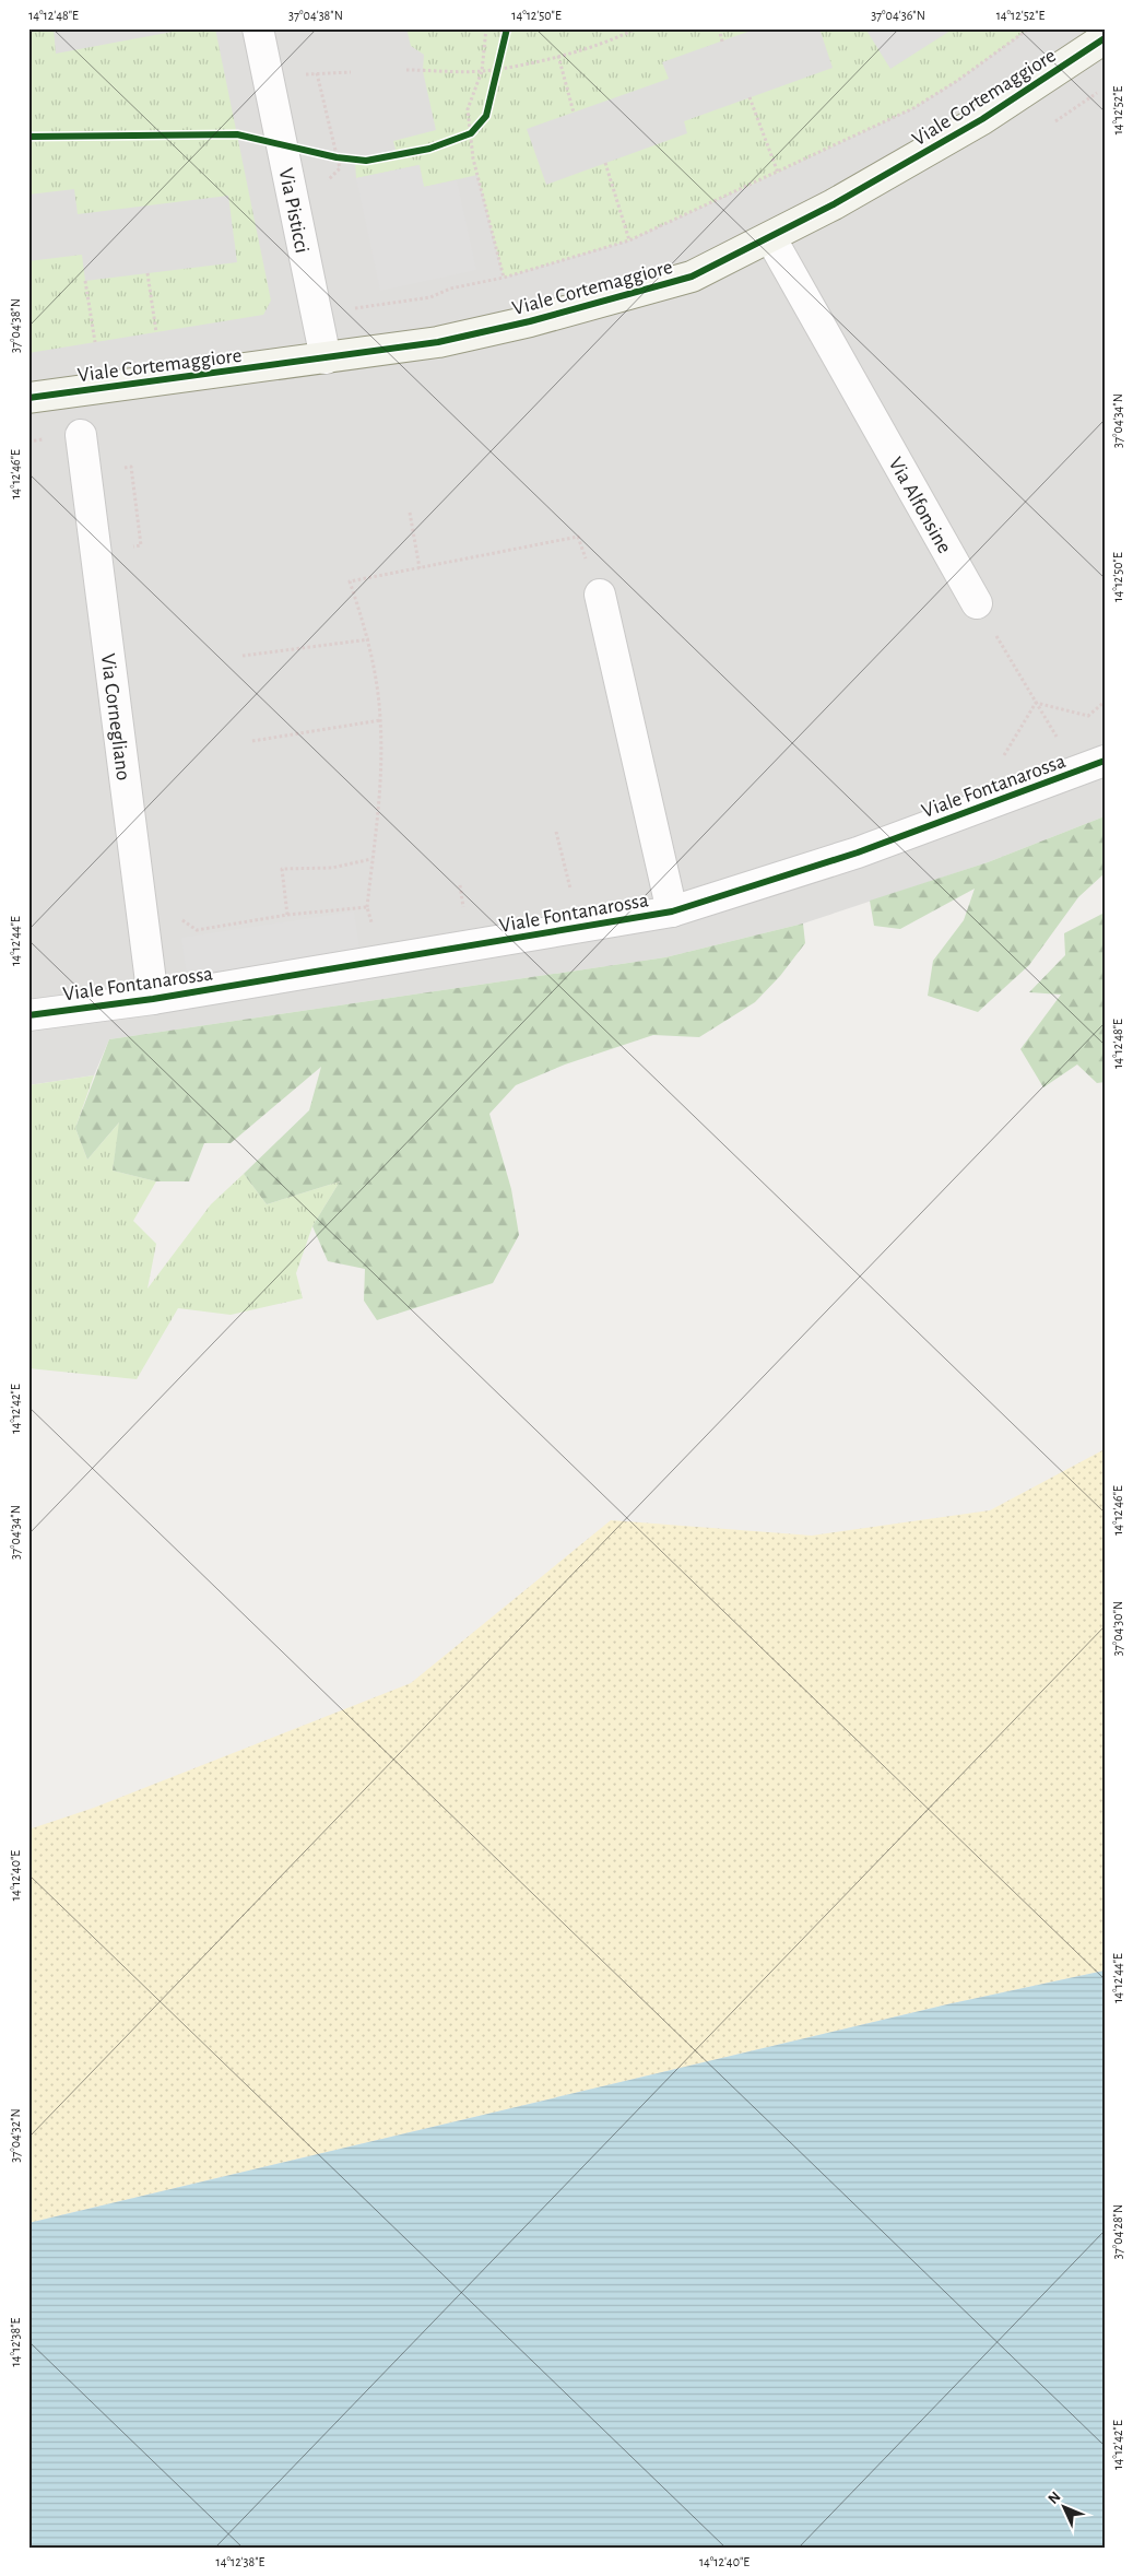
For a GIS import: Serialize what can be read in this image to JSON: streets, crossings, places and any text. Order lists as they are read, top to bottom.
{
  "streets": {
    "street": [
      "Viale Cortemaggiore",
      "Via Pisticci",
      "Via Alfonsine",
      "Via Cornegliano",
      "Viale Fontanarossa"
    ]
  },
  "crossings": [
    ["Viale Cortemaggiore", "Via Pisticci"],
    ["Viale Cortemaggiore", "Via Alfonsine"],
    ["Via Cornegliano", "Viale Fontanarossa"]
  ],
  "north": "top left",
  "coordinates": [
    "14°12'48\"E",
    "37°04'38\"N",
    "14°12'50\"E",
    "37°04'36\"N",
    "14°12'52\"E",
    "37°04'34\"N",
    "14°12'46\"E",
    "14°12'44\"E",
    "14°12'42\"E",
    "37°04'30\"N",
    "14°12'40\"E",
    "37°04'32\"N",
    "37°04'28\"N",
    "14°12'38\"E"
  ]
}
